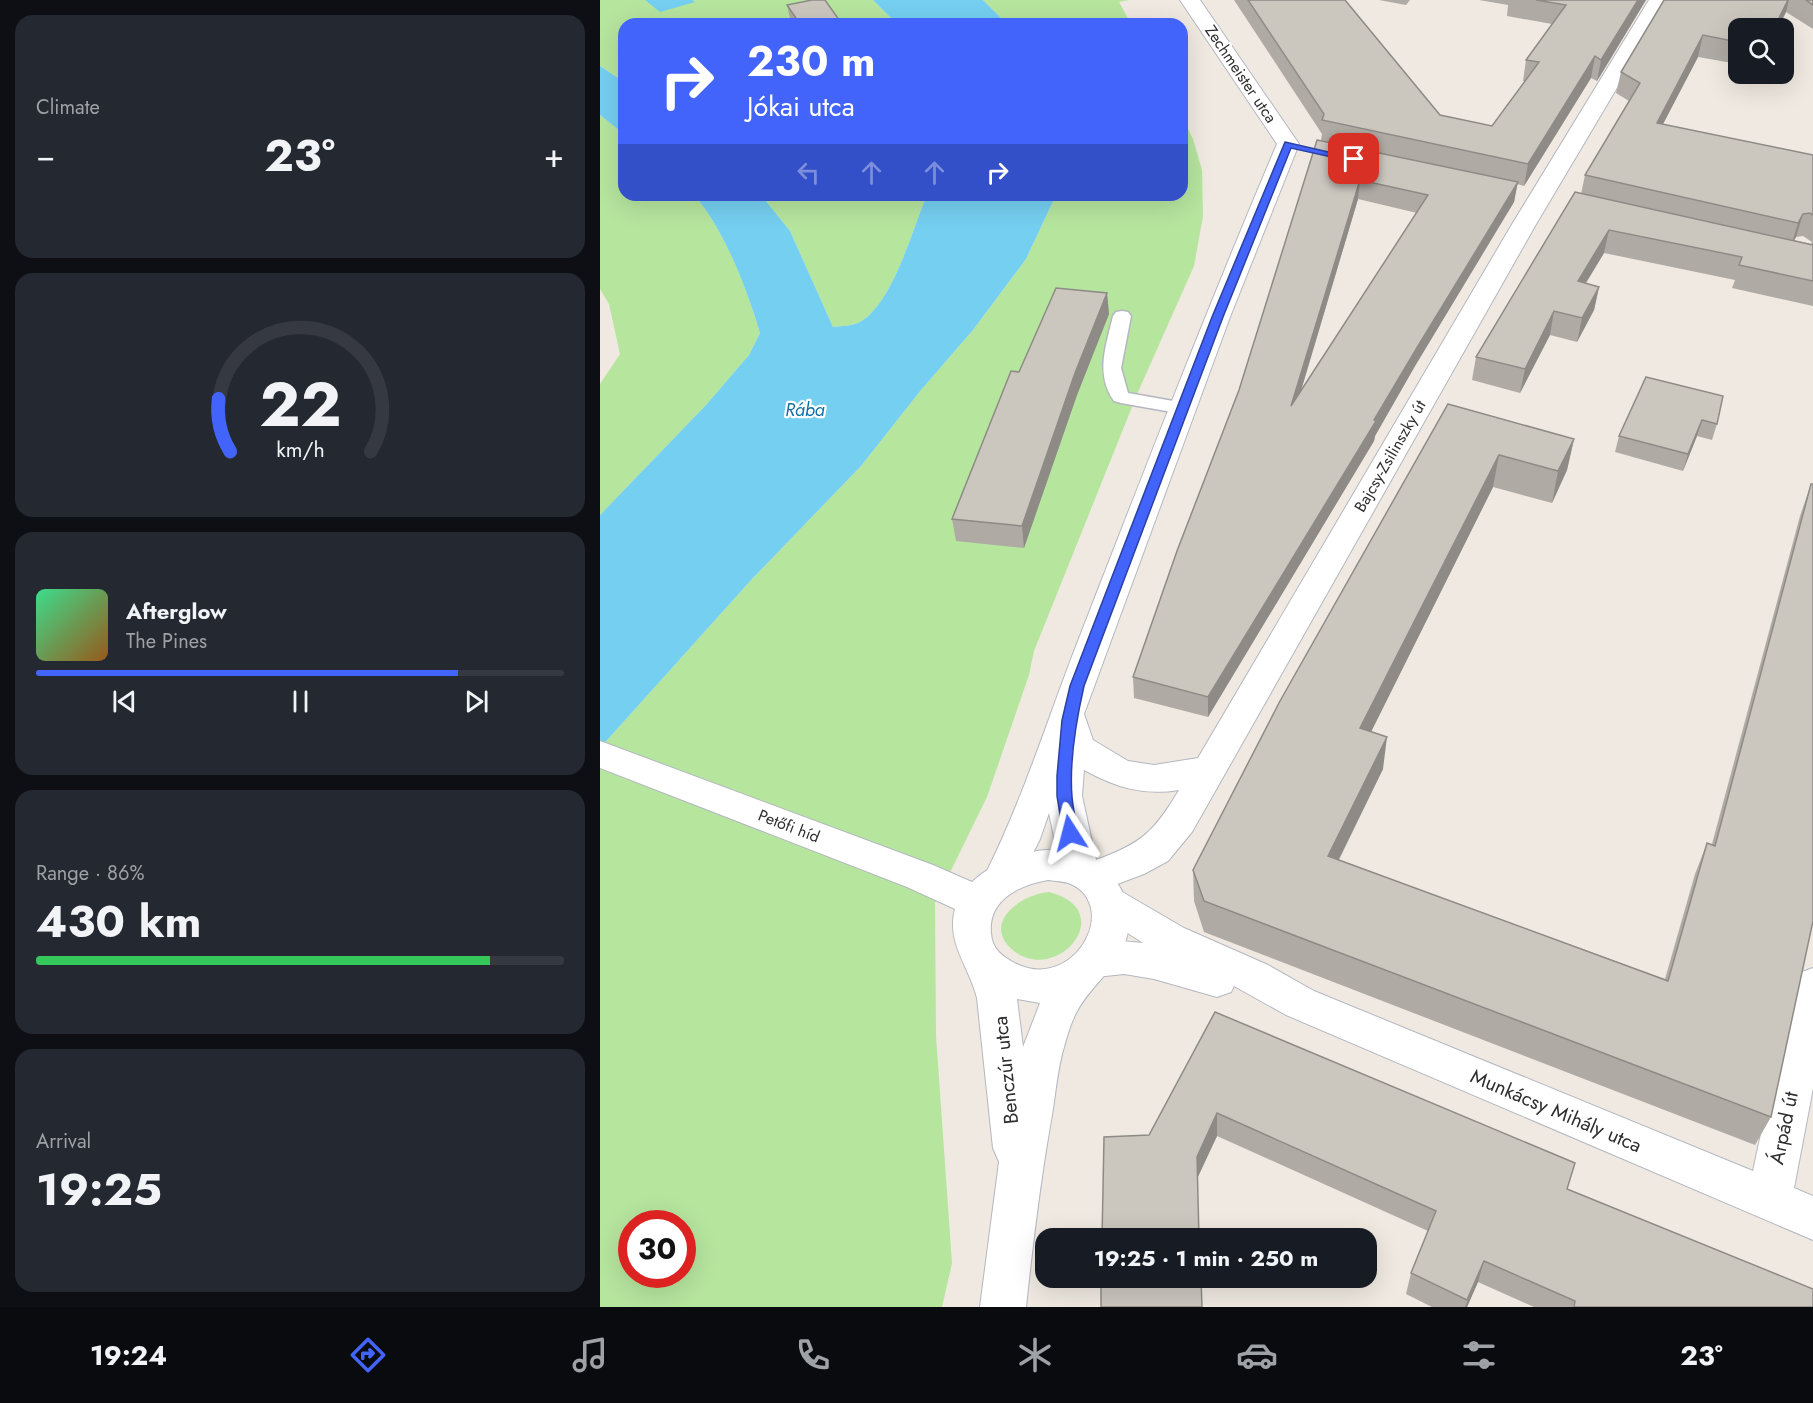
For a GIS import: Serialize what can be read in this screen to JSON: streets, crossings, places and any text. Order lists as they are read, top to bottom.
{
  "streets": {
    "street": [
      "Zechmeister utca",
      "Bajcsy-Zsilinszky út",
      "Petőfi híd",
      "Benczúr utca",
      "Munkácsy Mihály utca",
      "Árpád út"
    ]
  },
  "crossings": [
    ["Zechmeister utca", "Bajcsy-Zsilinszky út"],
    ["Zechmeister utca", "Petőfi híd"],
    ["Zechmeister utca", "Benczúr utca"],
    ["Zechmeister utca", "Munkácsy Mihály utca"],
    ["Bajcsy-Zsilinszky út", "Petőfi híd"],
    ["Bajcsy-Zsilinszky út", "Benczúr utca"],
    ["Bajcsy-Zsilinszky út", "Munkácsy Mihály utca"],
    ["Petőfi híd", "Benczúr utca"],
    ["Petőfi híd", "Munkácsy Mihály utca"],
    ["Benczúr utca", "Munkácsy Mihály utca"],
    ["Munkácsy Mihály utca", "Árpád út"]
  ],
  "water": ["Rába"],
  "page": {
    "tile": [
      "Climate",
      ["Range · 86%", "430 km"],
      ["Arrival", "19:25"]
    ],
    "turn": ["230 m", "Jókai utca"],
    "heat": ["−", "23°", "+"],
    "song": ["Afterglow", "The Pines"],
    "limit": "30",
    "trip": "19:25 · 1 min · 250 m",
    "tabs": ["19:24", "23°"],
    "gauge": ["22", "km/h"]
  }
}
